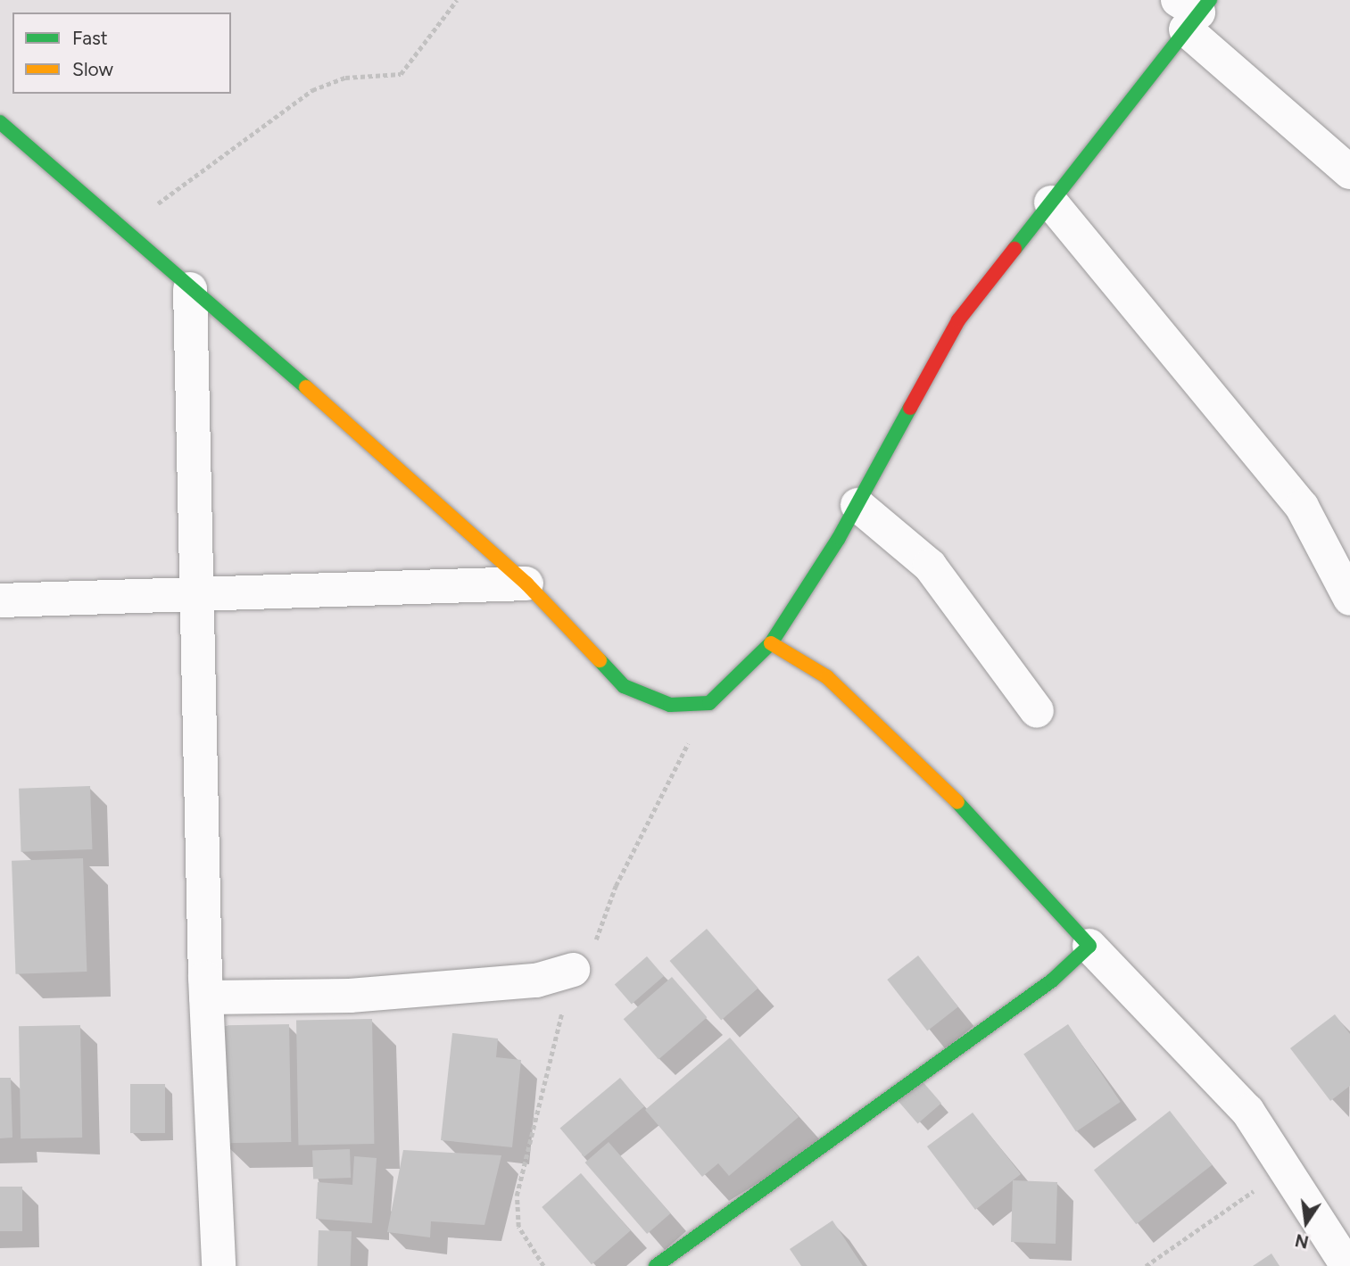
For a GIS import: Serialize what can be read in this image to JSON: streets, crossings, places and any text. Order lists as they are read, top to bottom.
{
  "legend": ["Fast", "Slow"],
  "north": "bottom"
}
